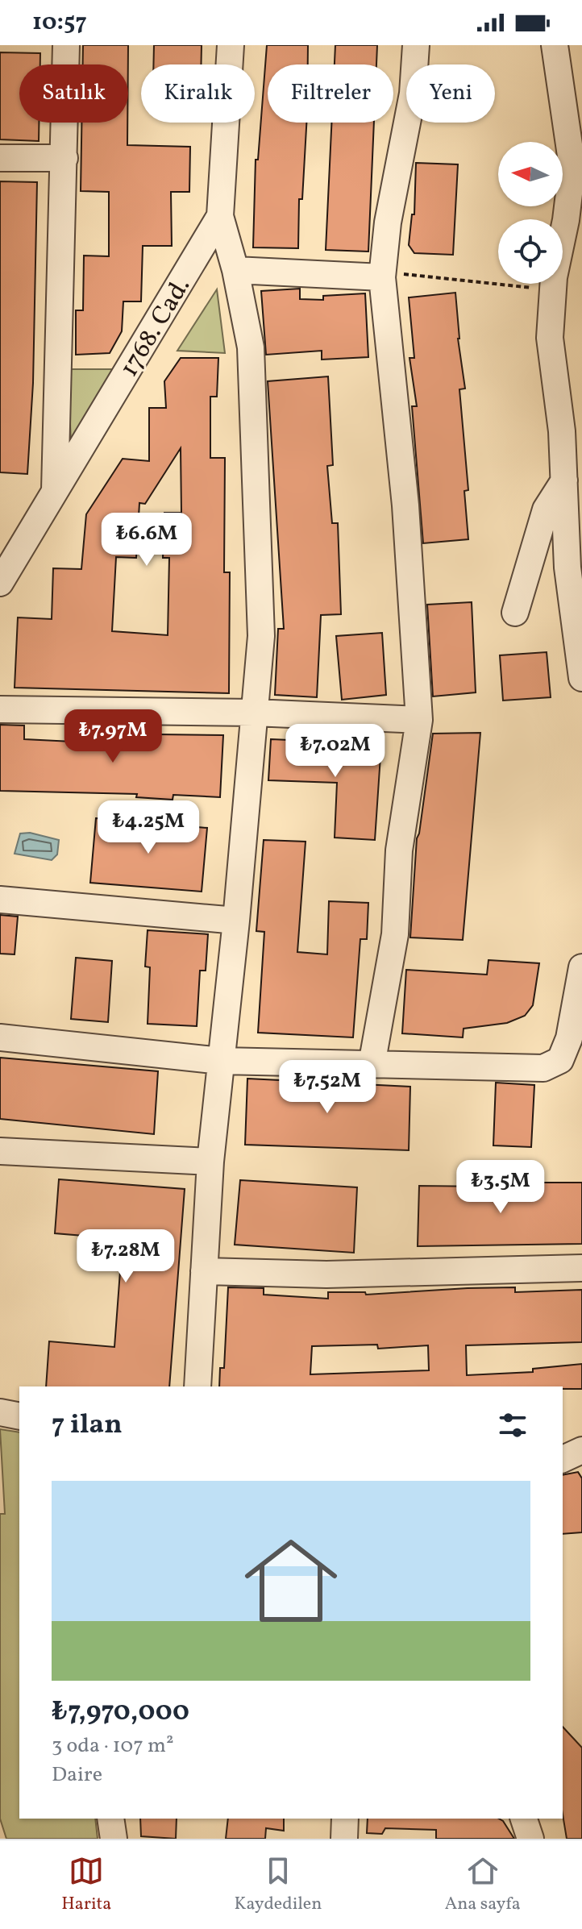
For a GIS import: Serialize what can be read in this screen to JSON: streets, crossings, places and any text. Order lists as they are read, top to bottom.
{
  "streets": {
    "street": ["1768. Cad."]
  },
  "north": "left",
  "page": {
    "status": "10:57",
    "chip": [
      "Satılık",
      "Kiralık",
      "Filtreler",
      "Yeni"
    ],
    "price": [
      "₺6.6M",
      "₺7.97M",
      "₺7.02M",
      "₺4.25M",
      "₺7.52M",
      "₺3.5M",
      "₺7.28M"
    ],
    "heading": "7 ilan",
    "list": [
      {
        "name": "₺7,970,000",
        "note": "3 oda · 107 m² · Daire"
      }
    ],
    "tabs": ["Harita", "Kaydedilen", "Ana sayfa"]
  }
}
